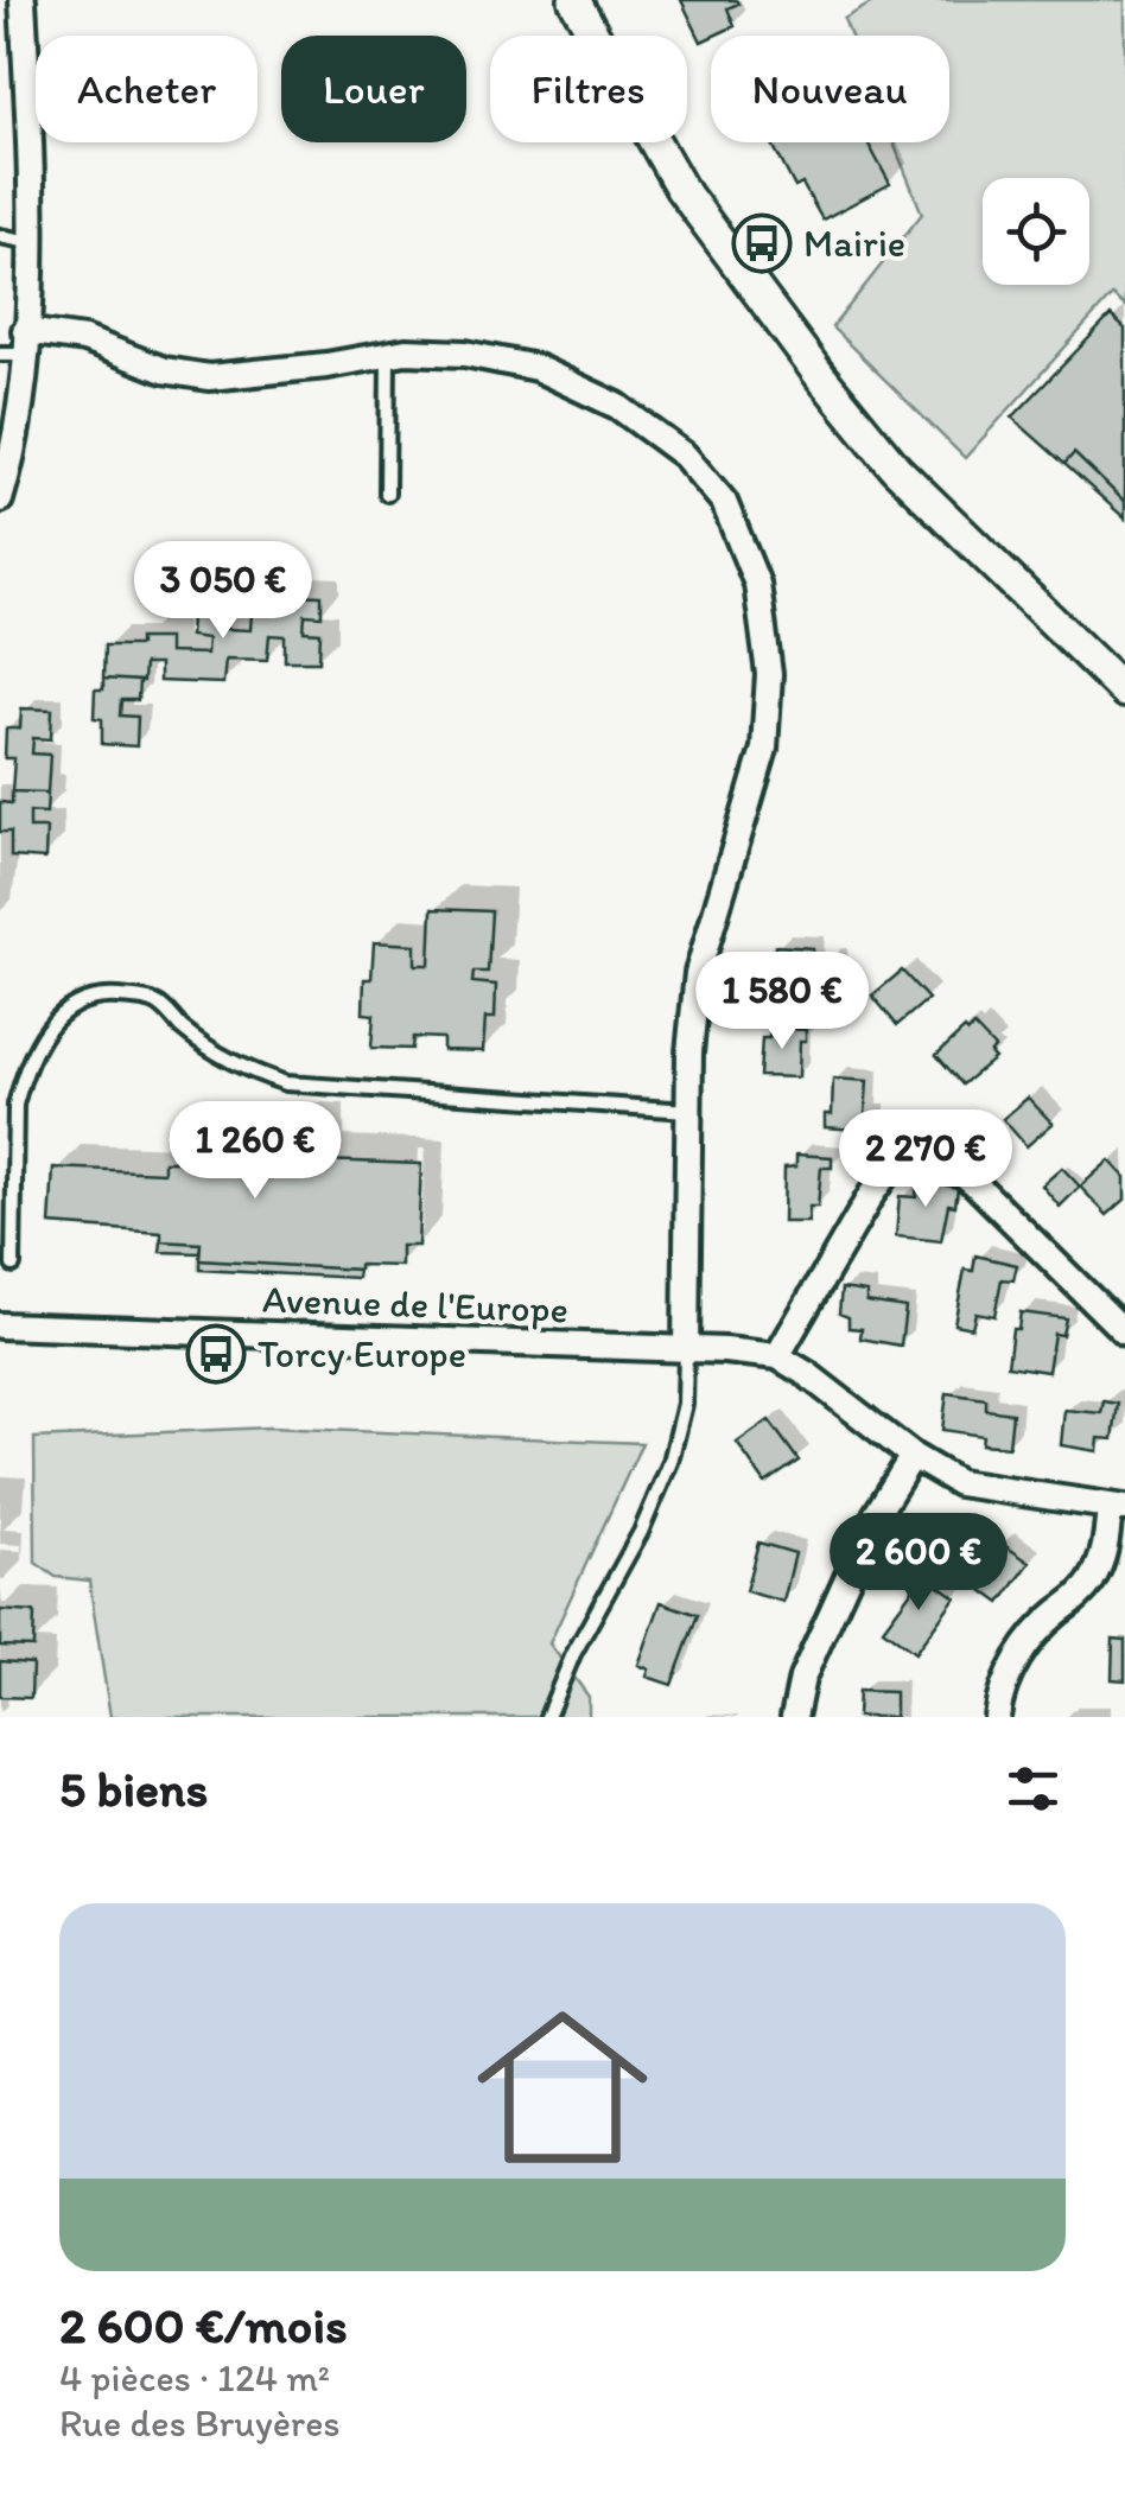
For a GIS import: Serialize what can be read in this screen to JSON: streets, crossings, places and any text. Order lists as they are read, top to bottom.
{
  "streets": {
    "street": ["Avenue de l'Europe"]
  },
  "places": {
    "bus stop": ["Mairie", "Torcy Europe"]
  },
  "page": {
    "chip": [
      "Acheter",
      "Louer",
      "Filtres",
      "Nouveau"
    ],
    "price": [
      "3 050 €",
      "1 580 €",
      "1 260 €",
      "2 270 €",
      "2 600 €"
    ],
    "heading": "5 biens",
    "list": [
      {
        "name": "2 600 €/mois",
        "note": "4 pièces · 124 m² · Rue des Bruyères"
      }
    ]
  }
}
